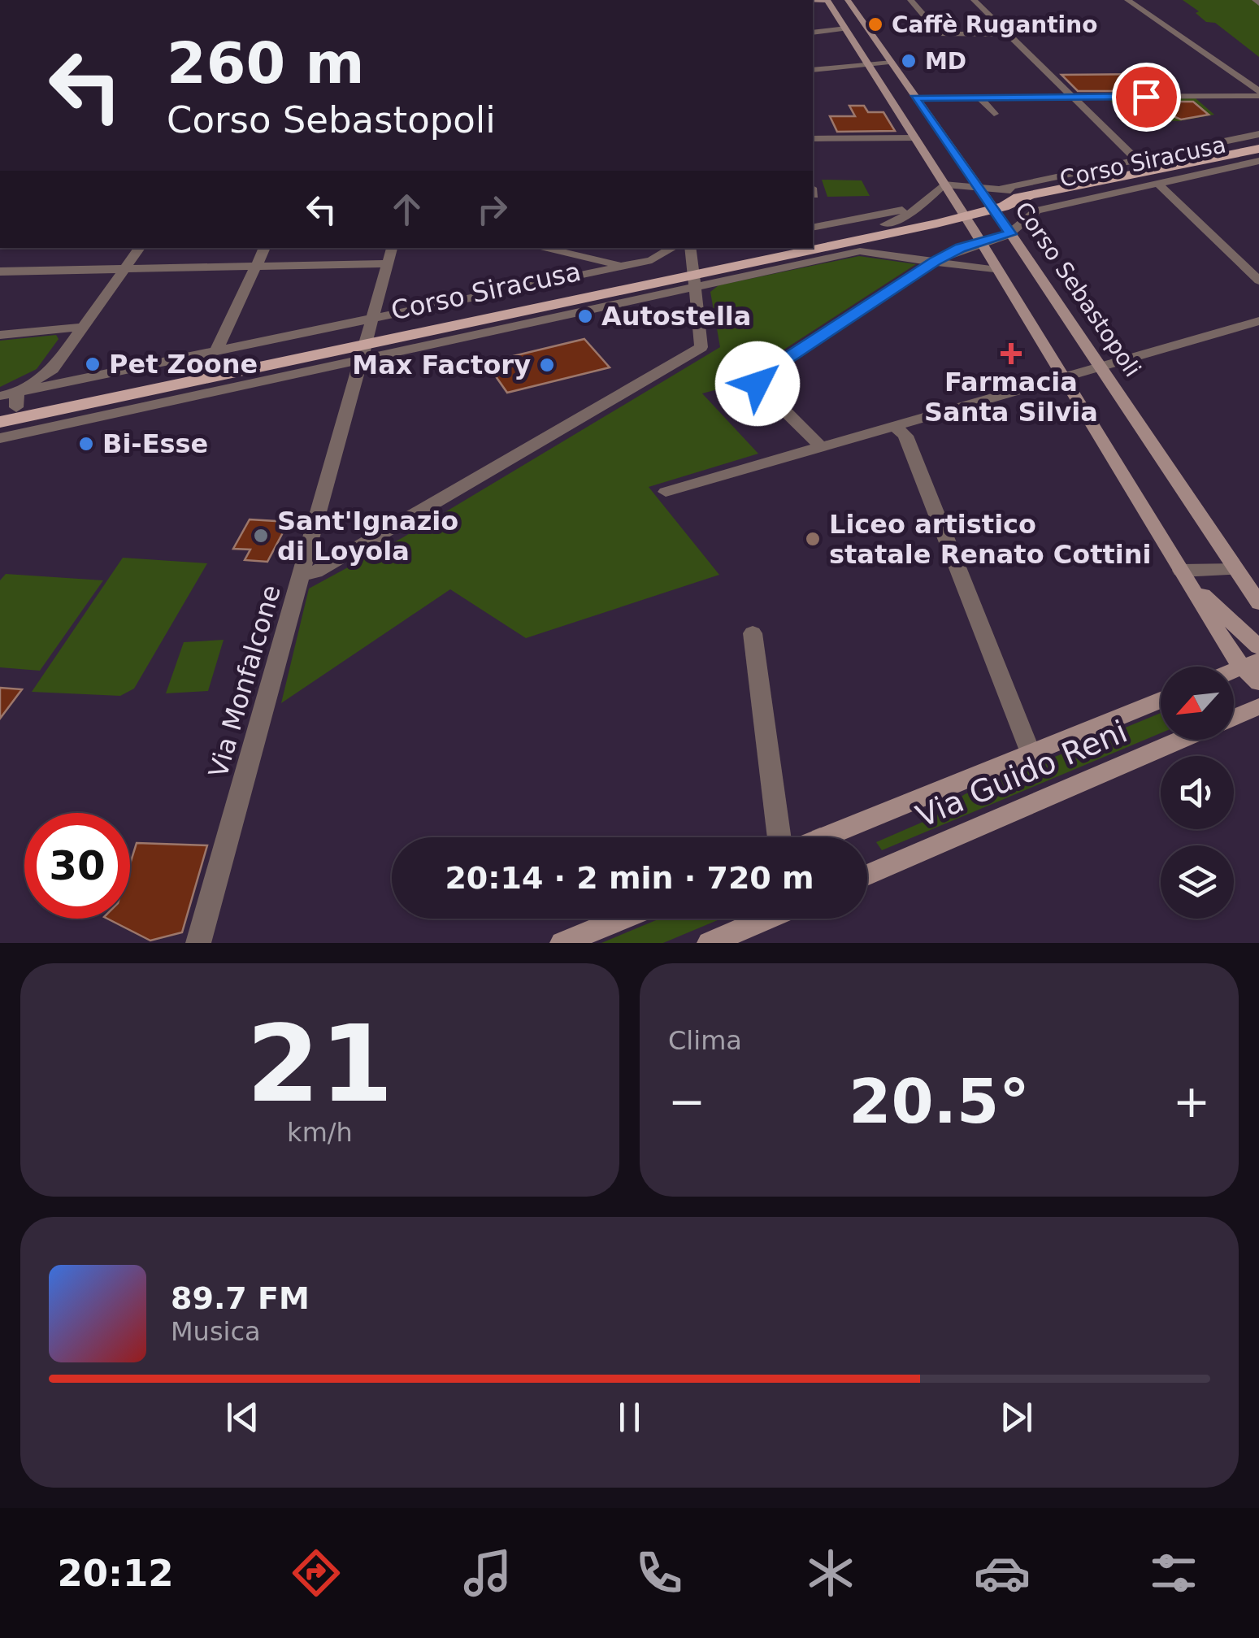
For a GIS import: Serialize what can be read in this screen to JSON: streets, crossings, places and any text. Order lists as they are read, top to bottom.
{
  "streets": {
    "main road": ["Corso Siracusa", "Corso Sebastopoli", "Via Guido Reni"],
    "street": ["Via Monfalcone"]
  },
  "crossings": [
    ["Corso Siracusa", "Corso Sebastopoli"],
    ["Corso Siracusa", "Via Monfalcone"]
  ],
  "places": {
    "other": [
      "Caffè Rugantino",
      "MD",
      "Autostella",
      "Pet Zoone",
      "Max Factory",
      "Bi-Esse",
      "Sant'Ignazio di Loyola",
      "Liceo artistico statale Renato Cottini"
    ],
    "health": ["Farmacia Santa Silvia"]
  },
  "north": "bottom left",
  "page": {
    "turn": ["260 m", "Corso Sebastopoli"],
    "limit": "30",
    "trip": "20:14 · 2 min · 720 m",
    "tile": [
      ["21", "km/h"],
      "Clima"
    ],
    "heat": ["−", "20.5°", "+"],
    "song": ["89.7 FM", "Musica"],
    "tabs": "20:12"
  }
}
